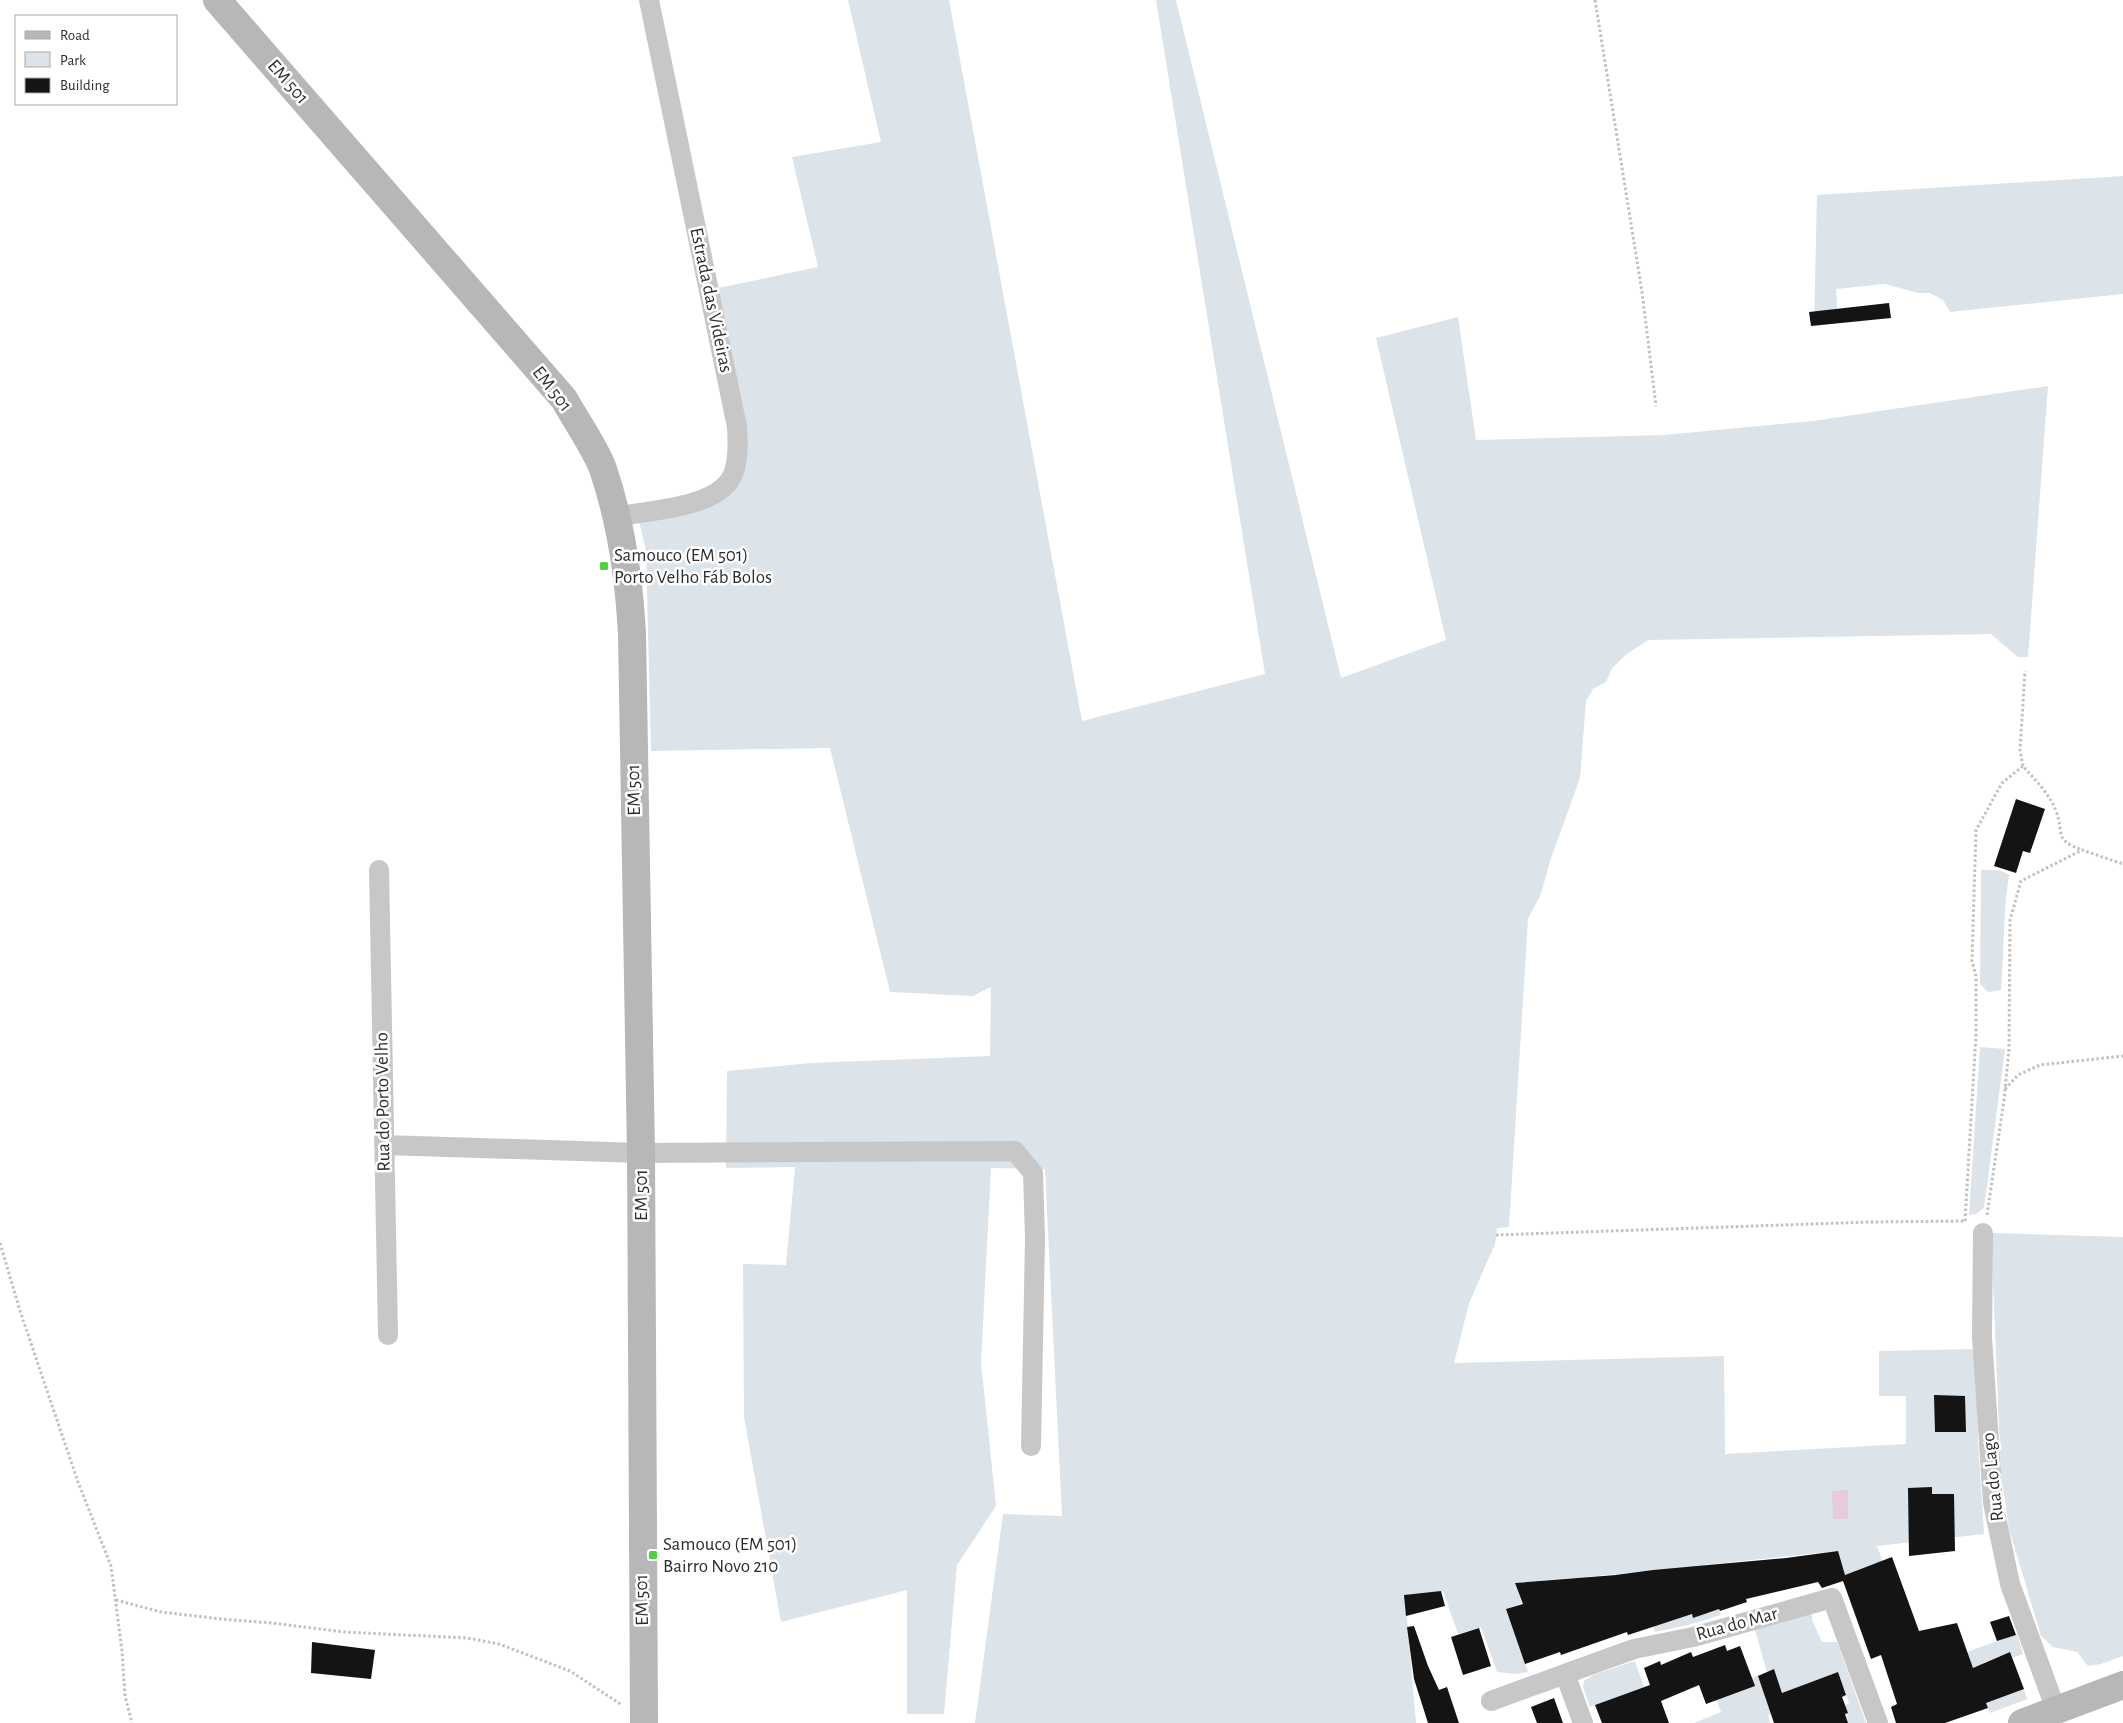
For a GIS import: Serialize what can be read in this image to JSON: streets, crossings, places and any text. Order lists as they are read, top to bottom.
{
  "streets": {
    "main road": ["EM 501"],
    "street": [
      "Estrada das Videiras",
      "Rua do Porto Velho",
      "Rua do Lago",
      "Rua do Mar"
    ]
  },
  "crossings": [
    ["EM 501", "Estrada das Videiras"]
  ],
  "places": {
    "transit": ["Samouco (EM 501) Porto Velho Fáb Bolos", "Samouco (EM 501) Bairro Novo 210"]
  },
  "legend": ["Road", "Park", "Building"]
}
